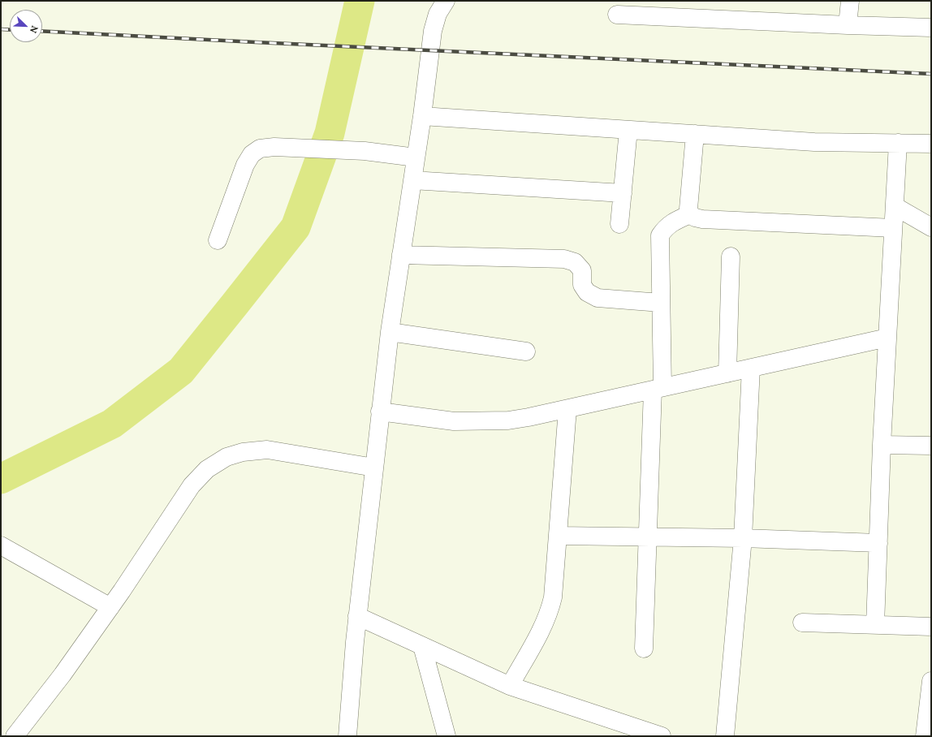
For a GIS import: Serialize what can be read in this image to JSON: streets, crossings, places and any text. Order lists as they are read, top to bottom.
{
  "north": "bottom right"
}
